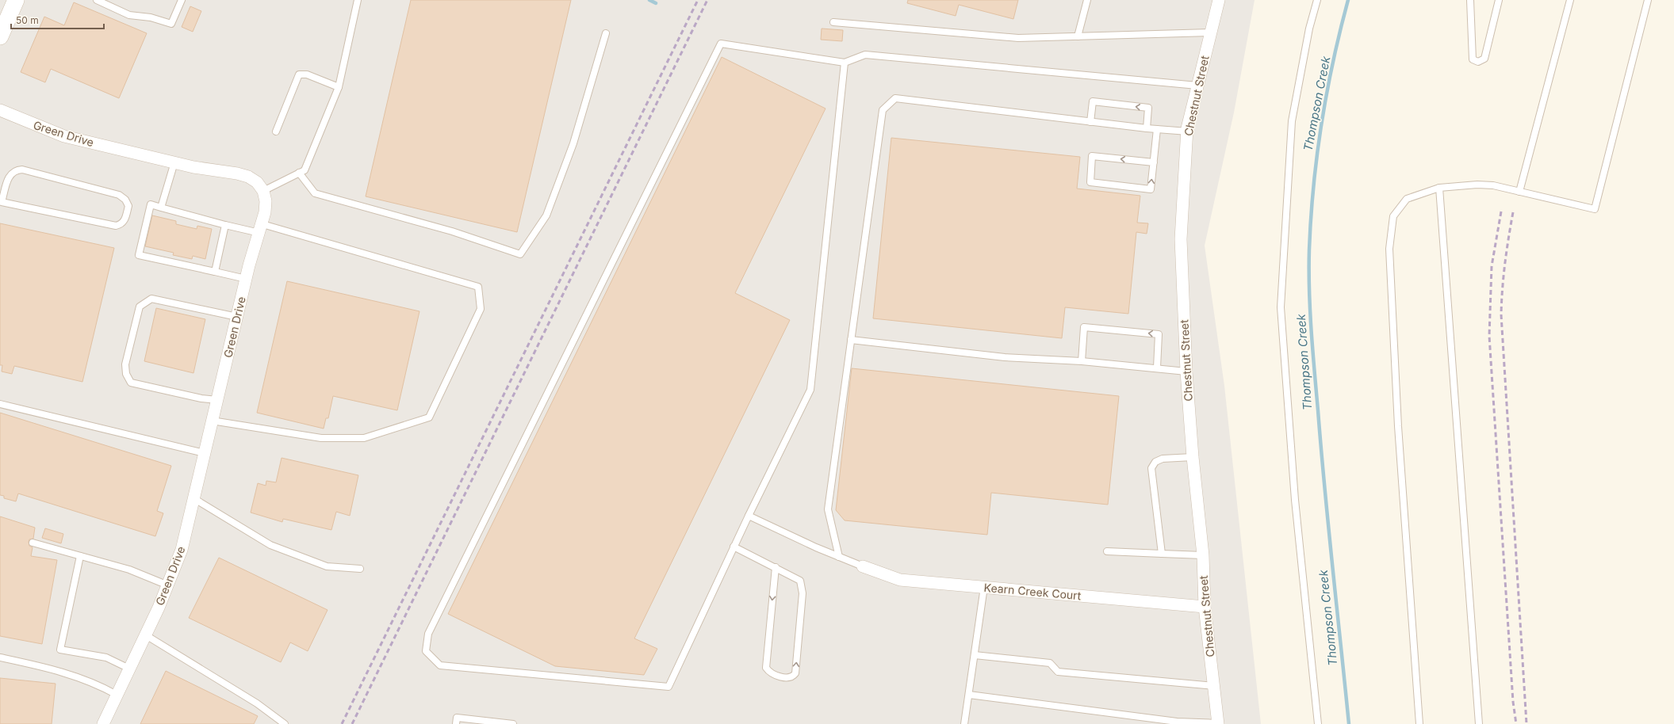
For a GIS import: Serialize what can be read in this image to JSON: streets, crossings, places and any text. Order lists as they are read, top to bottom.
{
  "streets": {
    "street": ["Chestnut Street", "Green Drive", "Kearn Creek Court"]
  },
  "crossings": [
    ["Chestnut Street", "Kearn Creek Court"]
  ],
  "water": ["Thompson Creek"],
  "scale_bar": "50 m"
}
